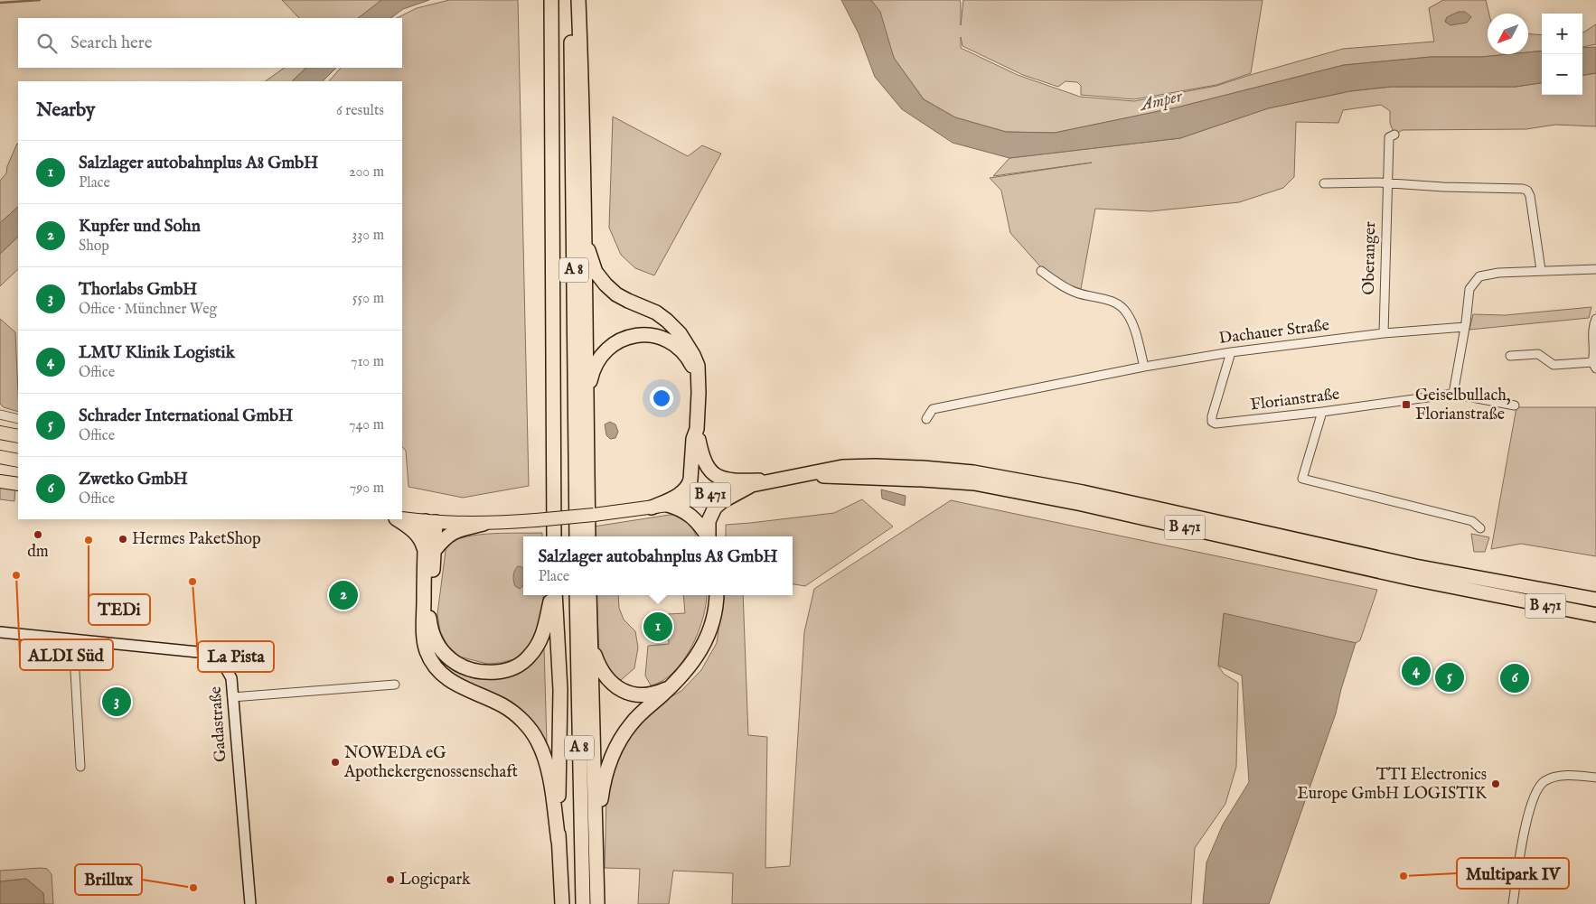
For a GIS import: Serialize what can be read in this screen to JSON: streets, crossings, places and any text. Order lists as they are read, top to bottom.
{
  "streets": {
    "highway": ["A 8", "B 471"],
    "street": [
      "Oberanger",
      "Dachauer Straße",
      "Florianstraße",
      "Gadastraße"
    ]
  },
  "crossings": [
    ["Oberanger", "Dachauer Straße"],
    ["Dachauer Straße", "Florianstraße"]
  ],
  "water": ["Amper"],
  "places": {
    "transit": ["Geiselbullach, Florianstraße"],
    "other": [
      "dm",
      "Hermes PaketShop",
      "TEDi",
      "ALDI Süd",
      "La Pista",
      "NOWEDA eG Apothekergenossenschaft",
      "TTI Electronics Europe GmbH LOGISTIK",
      "Multipark IV",
      "Logicpark",
      "Brillux"
    ]
  },
  "north": "bottom left",
  "page": {
    "map_buttons": ["+", "−"],
    "search": "Search here",
    "heading": ["Nearby", "6 results"],
    "list": [
      {
        "mark": "1",
        "name": "Salzlager autobahnplus A8 GmbH",
        "note": "Place",
        "value": "200 m"
      },
      {
        "mark": "2",
        "name": "Kupfer und Sohn",
        "note": "Shop",
        "value": "330 m"
      },
      {
        "mark": "3",
        "name": "Thorlabs GmbH",
        "note": "Office · Münchner Weg",
        "value": "550 m"
      },
      {
        "mark": "4",
        "name": "LMU Klinik Logistik",
        "note": "Office",
        "value": "710 m"
      },
      {
        "mark": "5",
        "name": "Schrader International GmbH",
        "note": "Office",
        "value": "740 m"
      },
      {
        "mark": "6",
        "name": "Zwetko GmbH",
        "note": "Office",
        "value": "790 m"
      }
    ],
    "popup": ["Salzlager autobahnplus A8 GmbH", "Place"],
    "pins": [
      "2",
      "1",
      "4",
      "5",
      "6",
      "3"
    ]
  }
}
